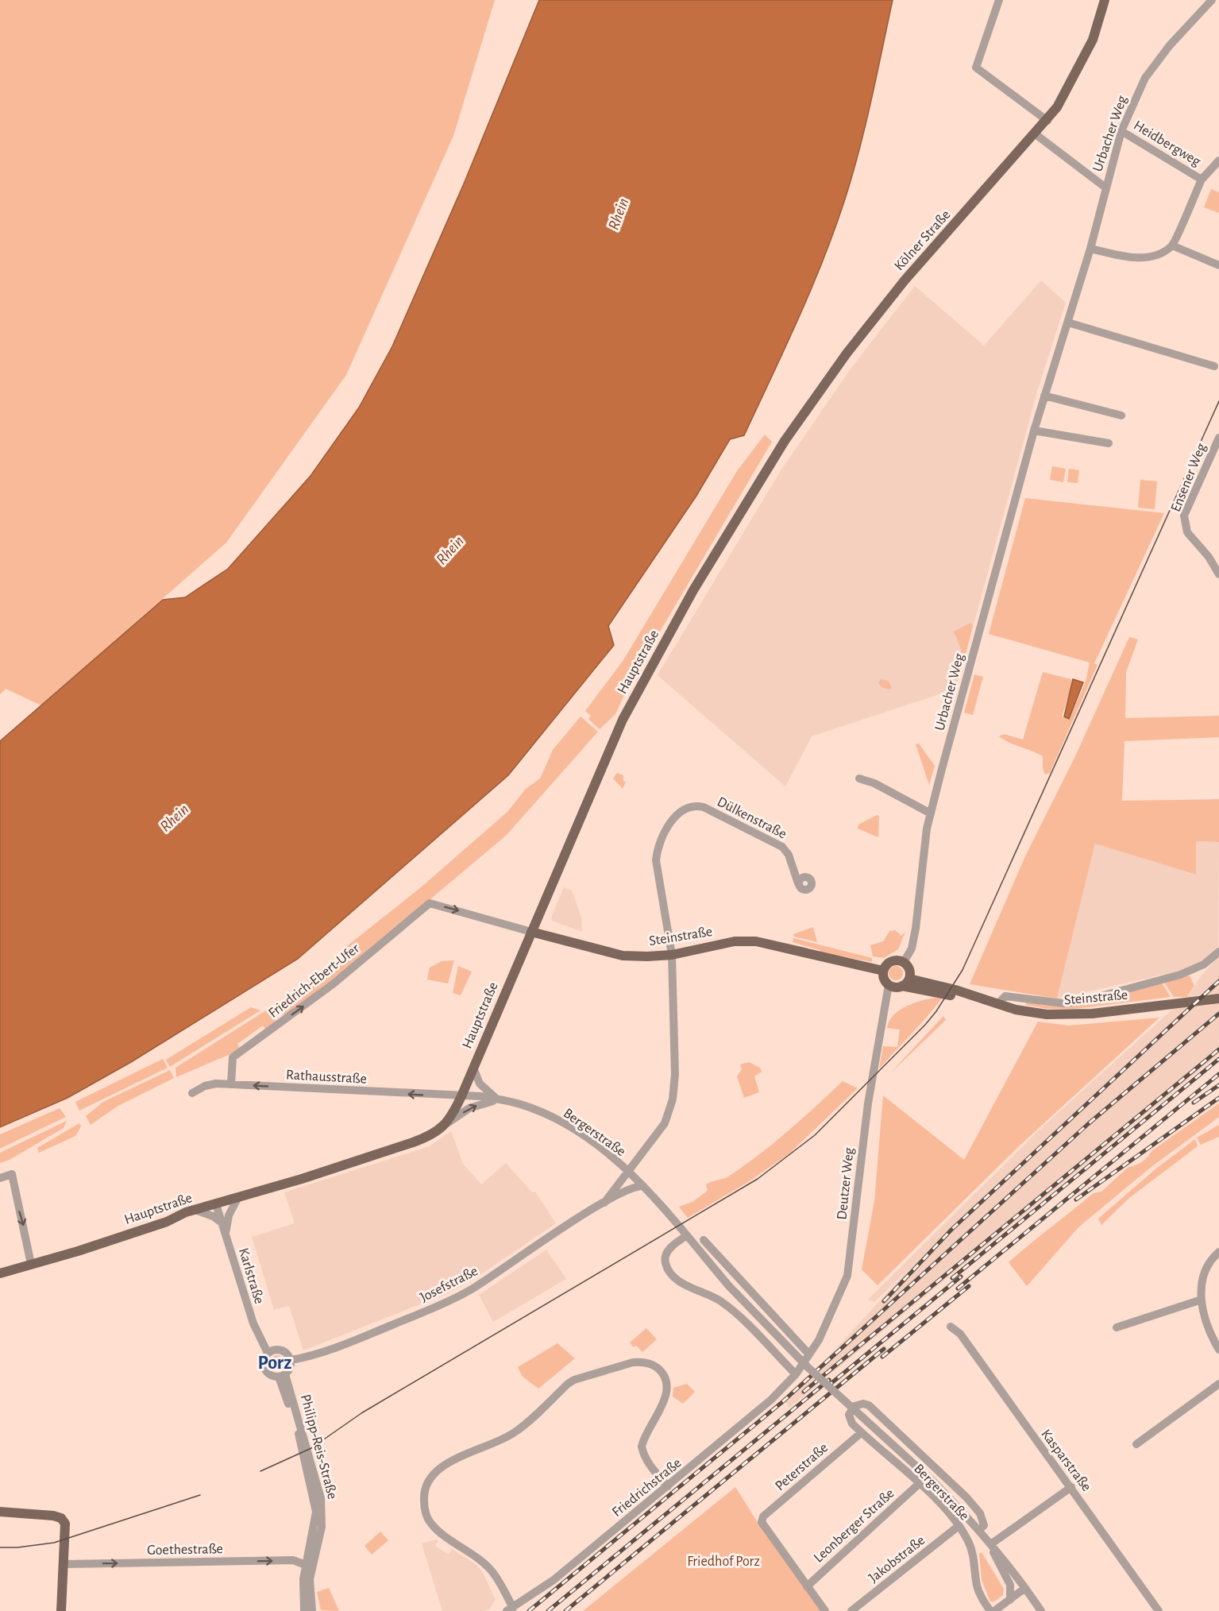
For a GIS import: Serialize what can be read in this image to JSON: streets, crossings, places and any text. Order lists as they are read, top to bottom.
{
  "streets": {
    "main road": ["Kölner Straße", "Hauptstraße", "Steinstraße"],
    "street": [
      "Urbacher Weg",
      "Heidbergweg",
      "Ensener Weg",
      "Dülkenstraße",
      "Friedrich-Ebert-Ufer",
      "Rathausstraße",
      "Bergerstraße",
      "Deutzer Weg",
      "Karlstraße",
      "Josefstraße",
      "Philipp-Reis-Straße",
      "Kasparstraße",
      "Peterstraße",
      "Friedrichstraße",
      "Leonberger Straße",
      "Goethestraße",
      "Jakobstraße"
    ]
  },
  "crossings": [
    ["Urbacher Weg", "Heidbergweg"],
    ["Urbacher Weg", "Kölner Straße"],
    ["Urbacher Weg", "Steinstraße"],
    ["Urbacher Weg", "Deutzer Weg"],
    ["Kölner Straße", "Hauptstraße"],
    ["Hauptstraße", "Steinstraße"],
    ["Hauptstraße", "Rathausstraße"],
    ["Hauptstraße", "Bergerstraße"],
    ["Hauptstraße", "Karlstraße"],
    ["Dülkenstraße", "Steinstraße"],
    ["Dülkenstraße", "Josefstraße"],
    ["Steinstraße", "Friedrich-Ebert-Ufer"],
    ["Steinstraße", "Deutzer Weg"],
    ["Steinstraße", "Josefstraße"],
    ["Friedrich-Ebert-Ufer", "Rathausstraße"],
    ["Rathausstraße", "Bergerstraße"],
    ["Bergerstraße", "Josefstraße"],
    ["Bergerstraße", "Peterstraße"],
    ["Bergerstraße", "Leonberger Straße"],
    ["Bergerstraße", "Jakobstraße"],
    ["Deutzer Weg", "Friedrichstraße"],
    ["Karlstraße", "Josefstraße"],
    ["Karlstraße", "Philipp-Reis-Straße"],
    ["Josefstraße", "Philipp-Reis-Straße"],
    ["Philipp-Reis-Straße", "Goethestraße"],
    ["Peterstraße", "Leonberger Straße"]
  ],
  "one_way": ["Friedrich-Ebert-Ufer", "Rathausstraße", "Goethestraße"],
  "districts": ["Porz"],
  "water": ["Rhein"],
  "parks": ["Friedhof Porz"]
}
